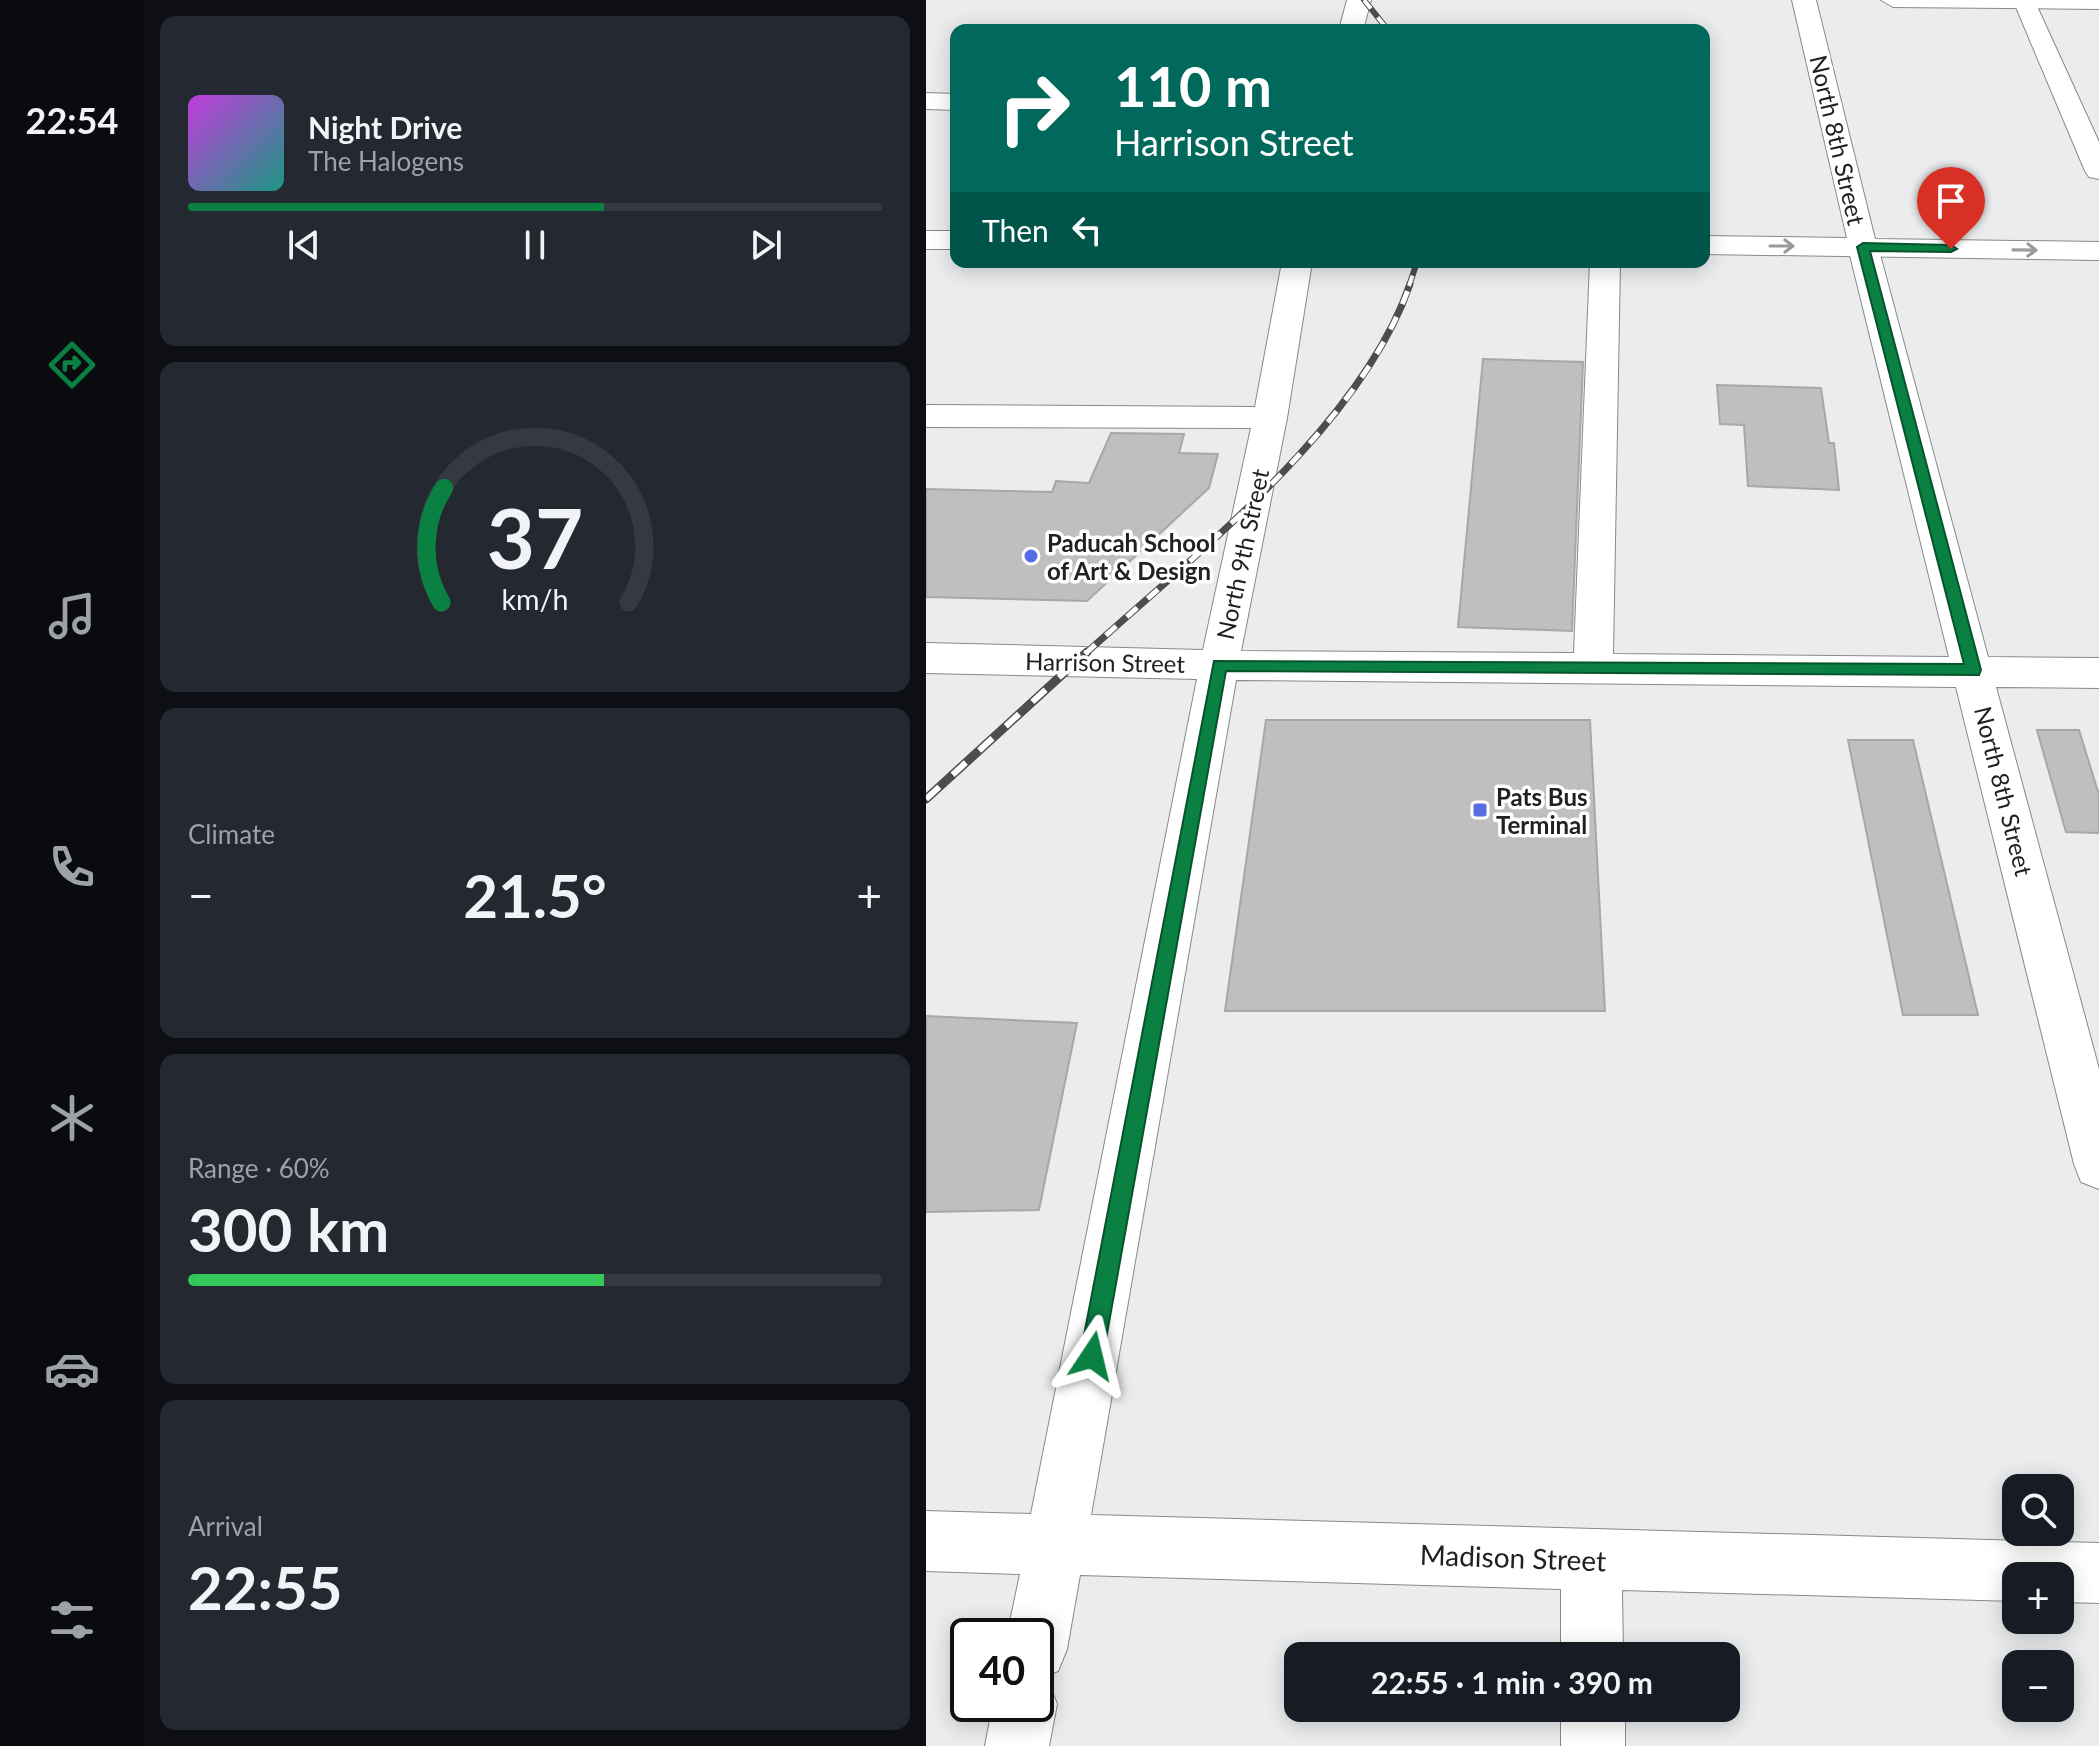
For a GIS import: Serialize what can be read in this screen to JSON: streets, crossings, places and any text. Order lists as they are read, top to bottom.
{
  "streets": {
    "street": [
      "North 8th Street",
      "North 9th Street",
      "Harrison Street",
      "Madison Street"
    ]
  },
  "crossings": [
    ["North 8th Street", "Harrison Street"],
    ["North 9th Street", "Harrison Street"],
    ["North 9th Street", "Madison Street"]
  ],
  "places": {
    "other": ["Paducah School of Art & Design"],
    "transit": ["Pats Bus Terminal"]
  },
  "page": {
    "tabs": "22:54",
    "turn": ["110 m", "Harrison Street"],
    "song": ["Night Drive", "The Halogens"],
    "then": "Then",
    "tile": [
      "Climate",
      ["Range · 60%", "300 km"],
      ["Arrival", "22:55"]
    ],
    "heat": ["−", "21.5°", "+"],
    "map_buttons": ["+", "−"],
    "limit": "40",
    "trip": "22:55 · 1 min · 390 m",
    "gauge": ["37", "km/h"]
  }
}
